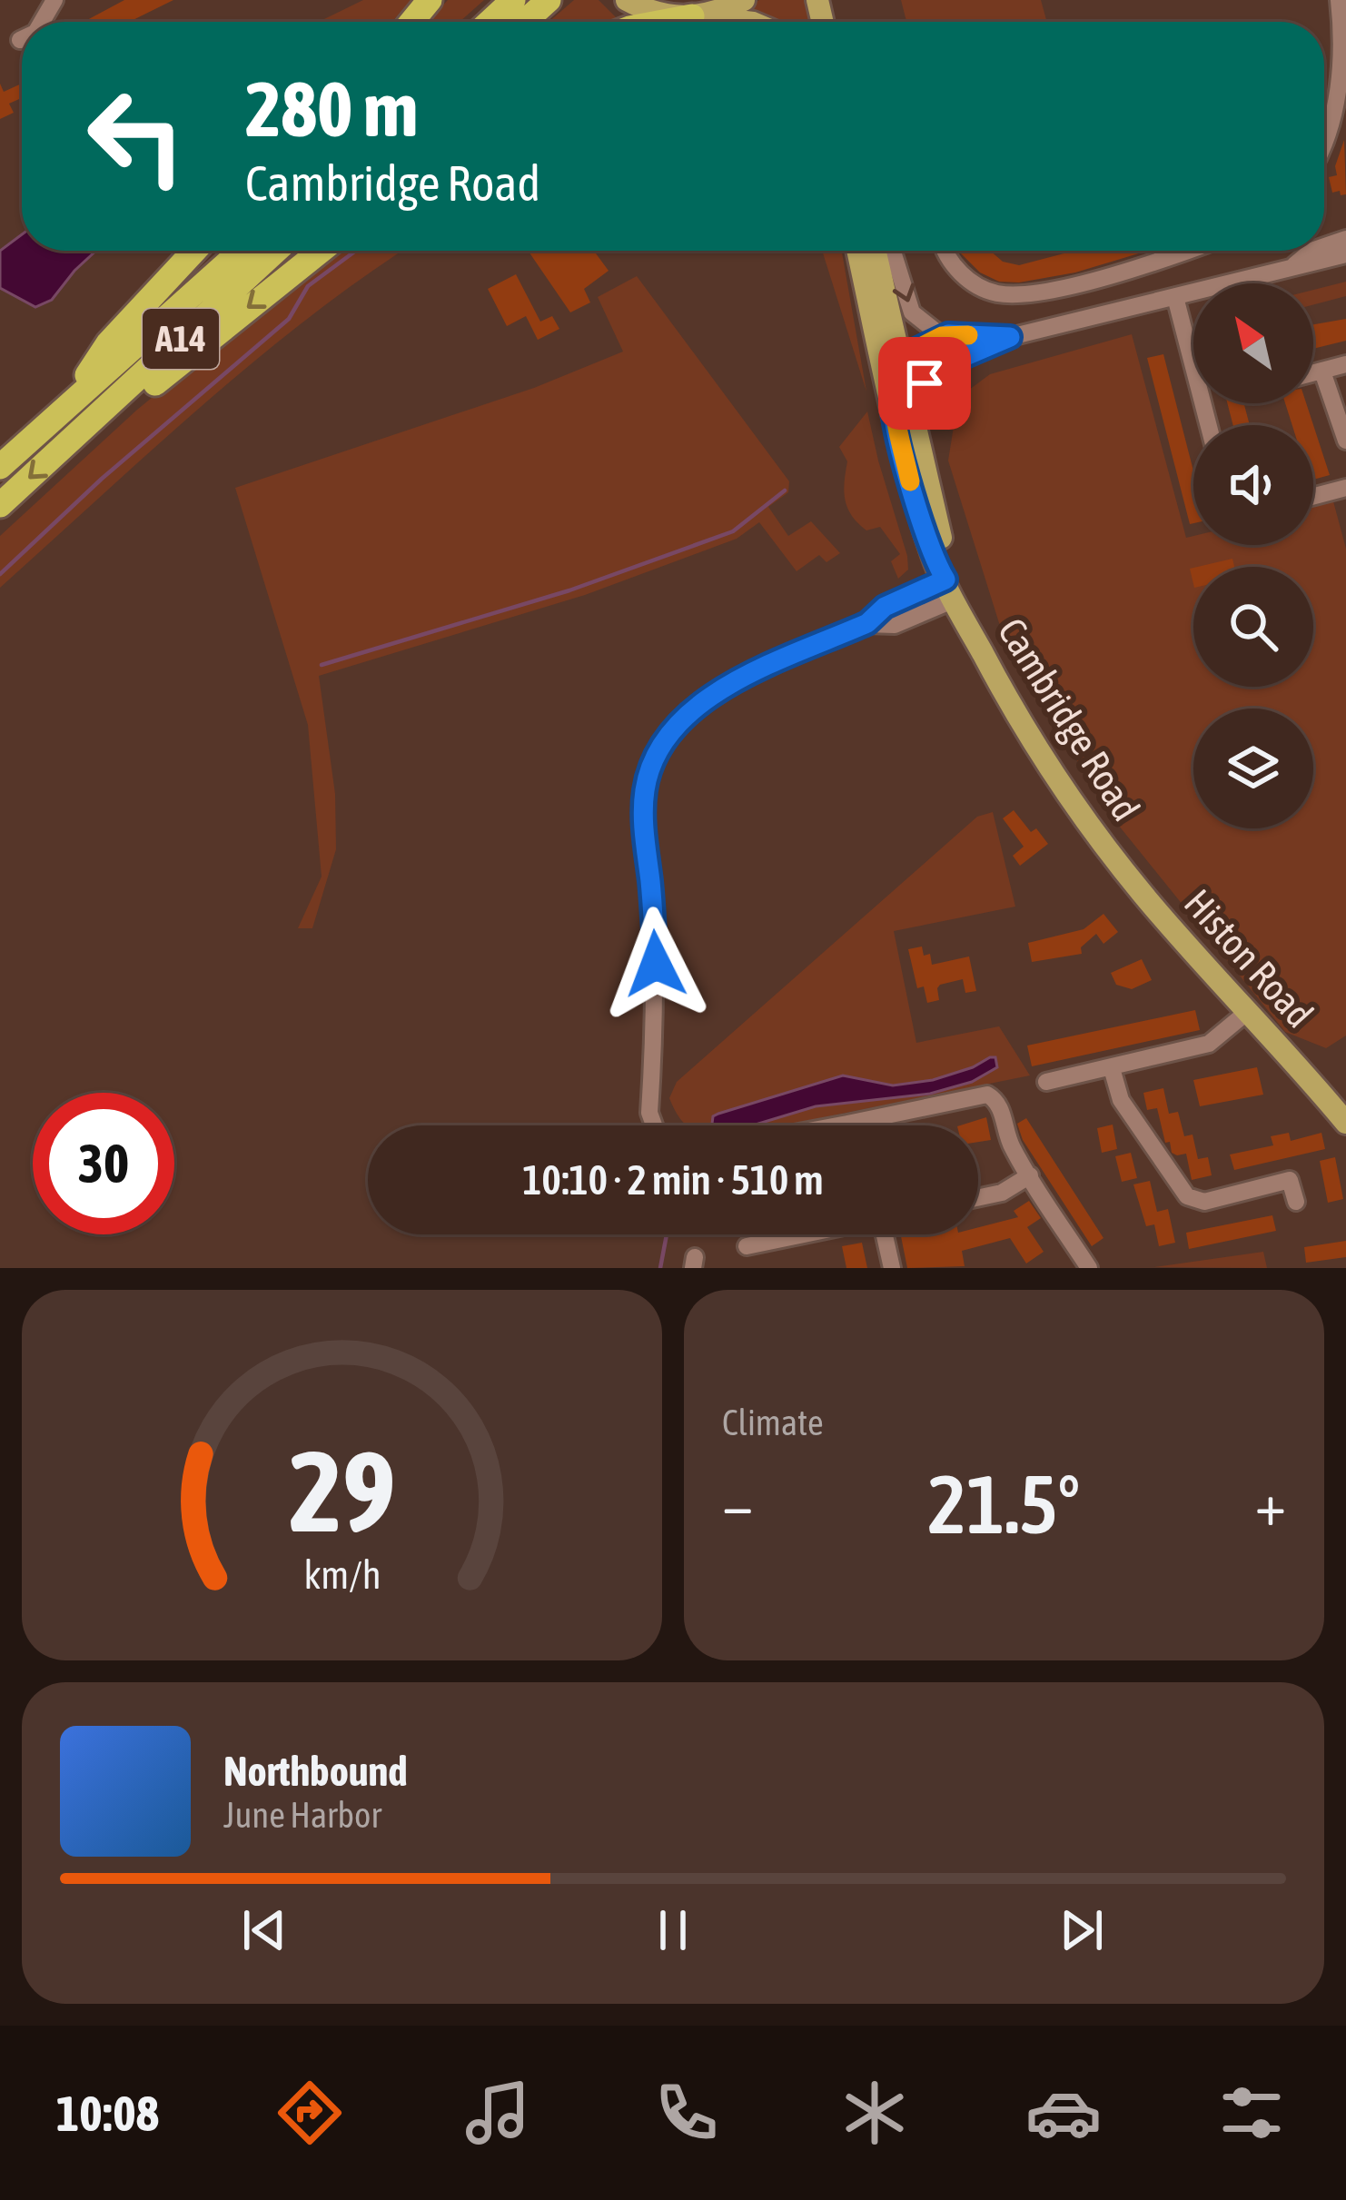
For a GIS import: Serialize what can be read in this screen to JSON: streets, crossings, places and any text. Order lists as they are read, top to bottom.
{
  "streets": {
    "highway": ["A14"],
    "main road": ["Cambridge Road", "Histon Road"]
  },
  "crossings": [
    ["Cambridge Road", "Histon Road"]
  ],
  "north": "top left",
  "page": {
    "turn": ["280 m", "Cambridge Road"],
    "limit": "30",
    "trip": "10:10 · 2 min · 510 m",
    "tile": "Climate",
    "heat": ["−", "21.5°", "+"],
    "song": ["Northbound", "June Harbor"],
    "tabs": "10:08",
    "gauge": ["29", "km/h"]
  }
}
